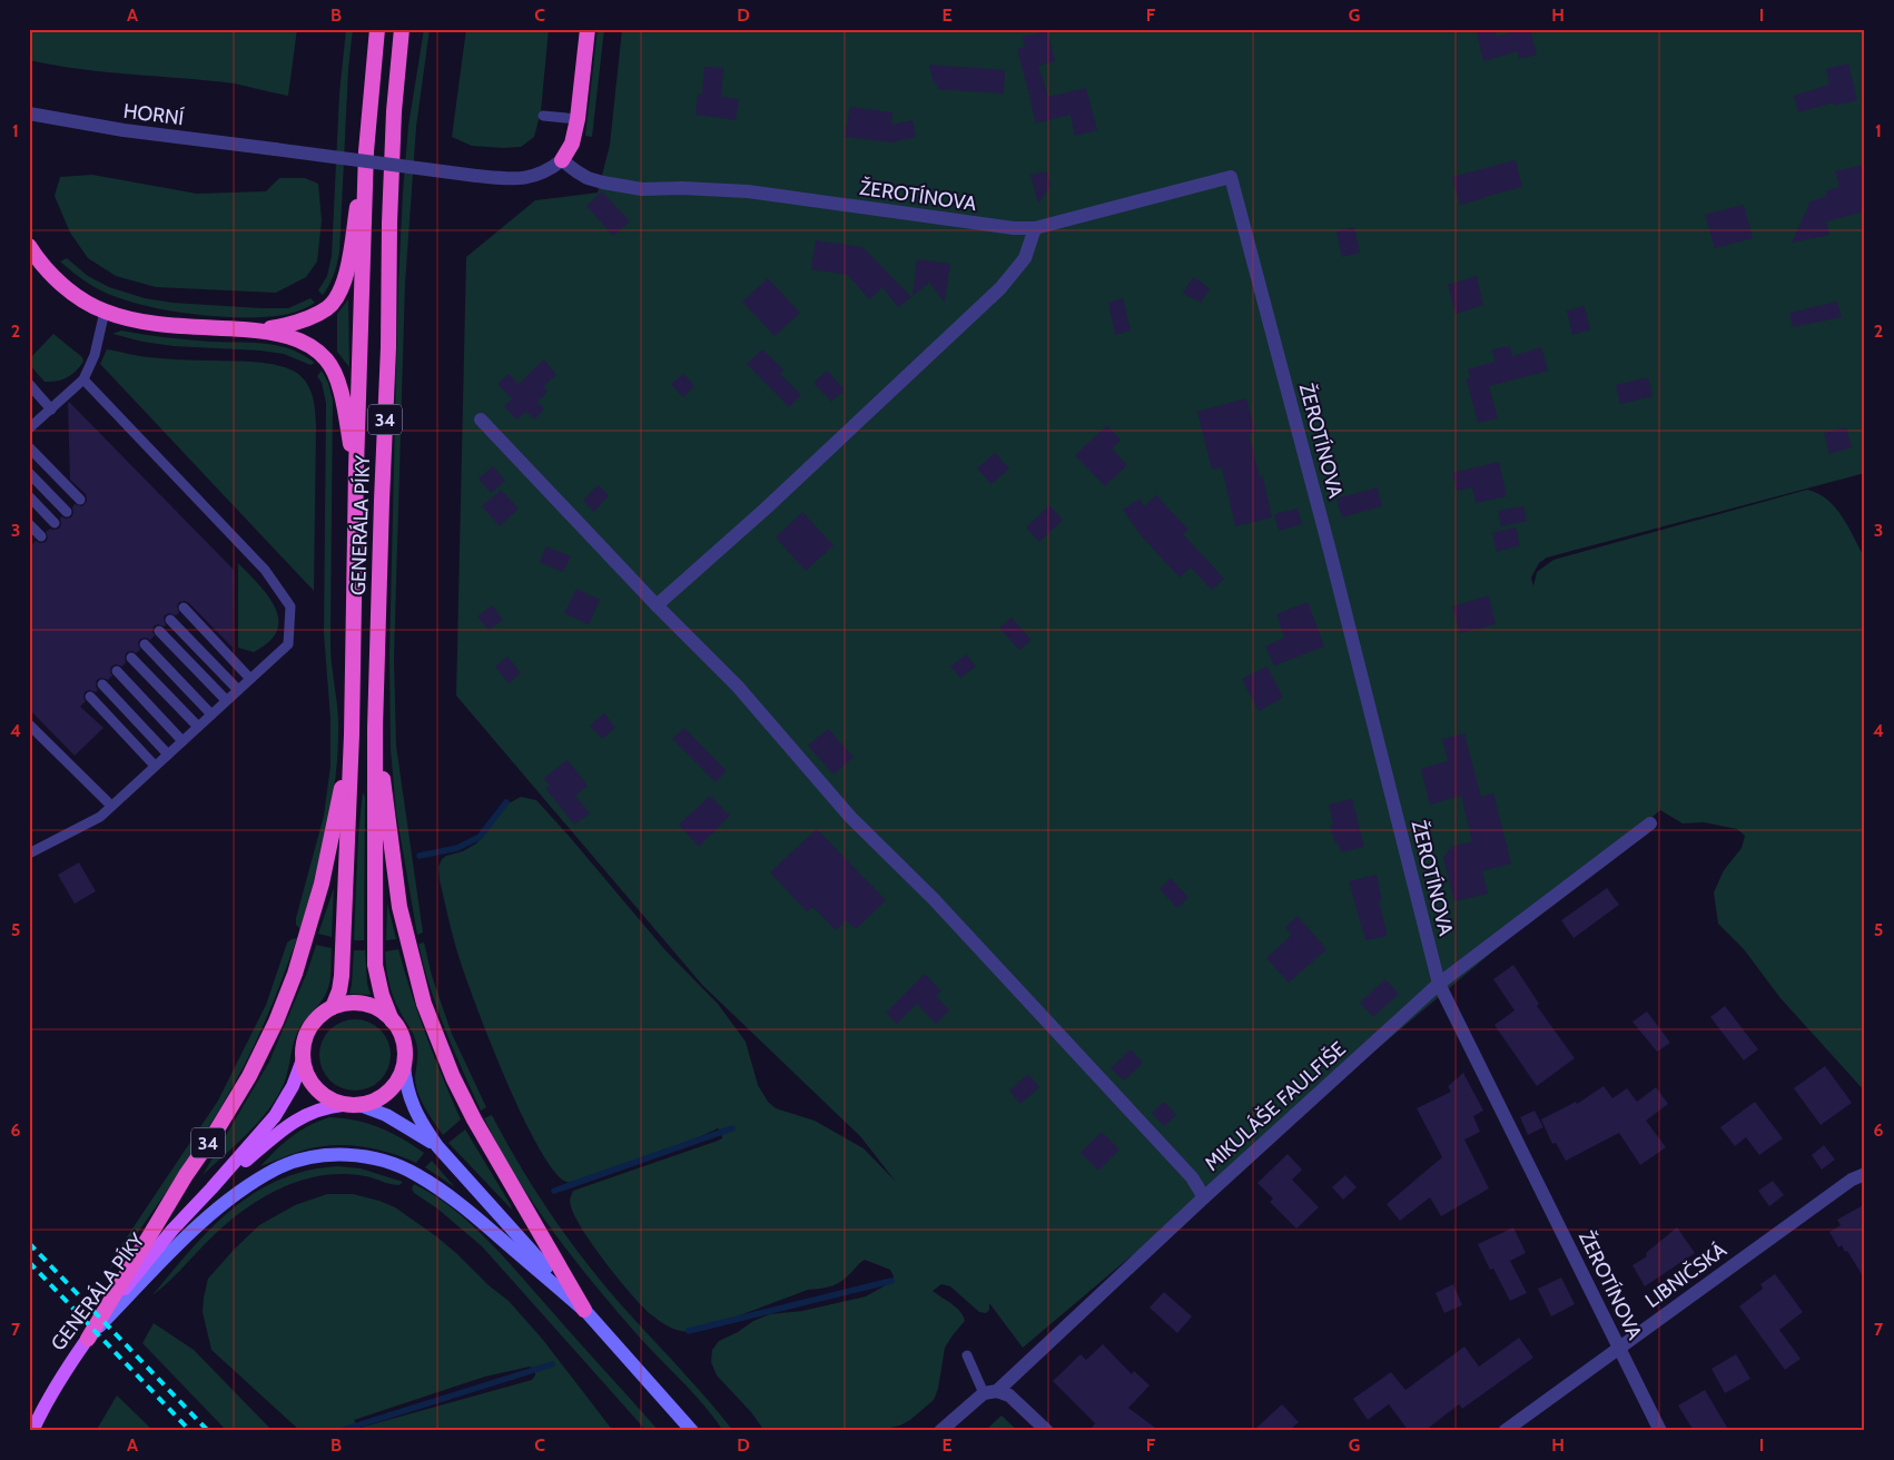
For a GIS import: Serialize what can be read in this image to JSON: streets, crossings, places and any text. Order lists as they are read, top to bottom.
{
  "streets": {
    "highway": ["34", "GENERÁLA PÍKY"],
    "street": [
      "HORNÍ",
      "ŽEROTÍNOVA",
      "MIKULÁŠE FAULFIŠE",
      "LIBNIČSKÁ"
    ]
  },
  "crossings": [
    ["HORNÍ", "ŽEROTÍNOVA"],
    ["ŽEROTÍNOVA", "MIKULÁŠE FAULFIŠE"],
    ["ŽEROTÍNOVA", "LIBNIČSKÁ"],
    ["34", "GENERÁLA PÍKY"]
  ],
  "grid": {
    "columns": [
      "A",
      "B",
      "C",
      "D",
      "E",
      "F",
      "G",
      "H",
      "I"
    ],
    "rows": [
      "1",
      "2",
      "3",
      "4",
      "5",
      "6",
      "7"
    ]
  }
}
